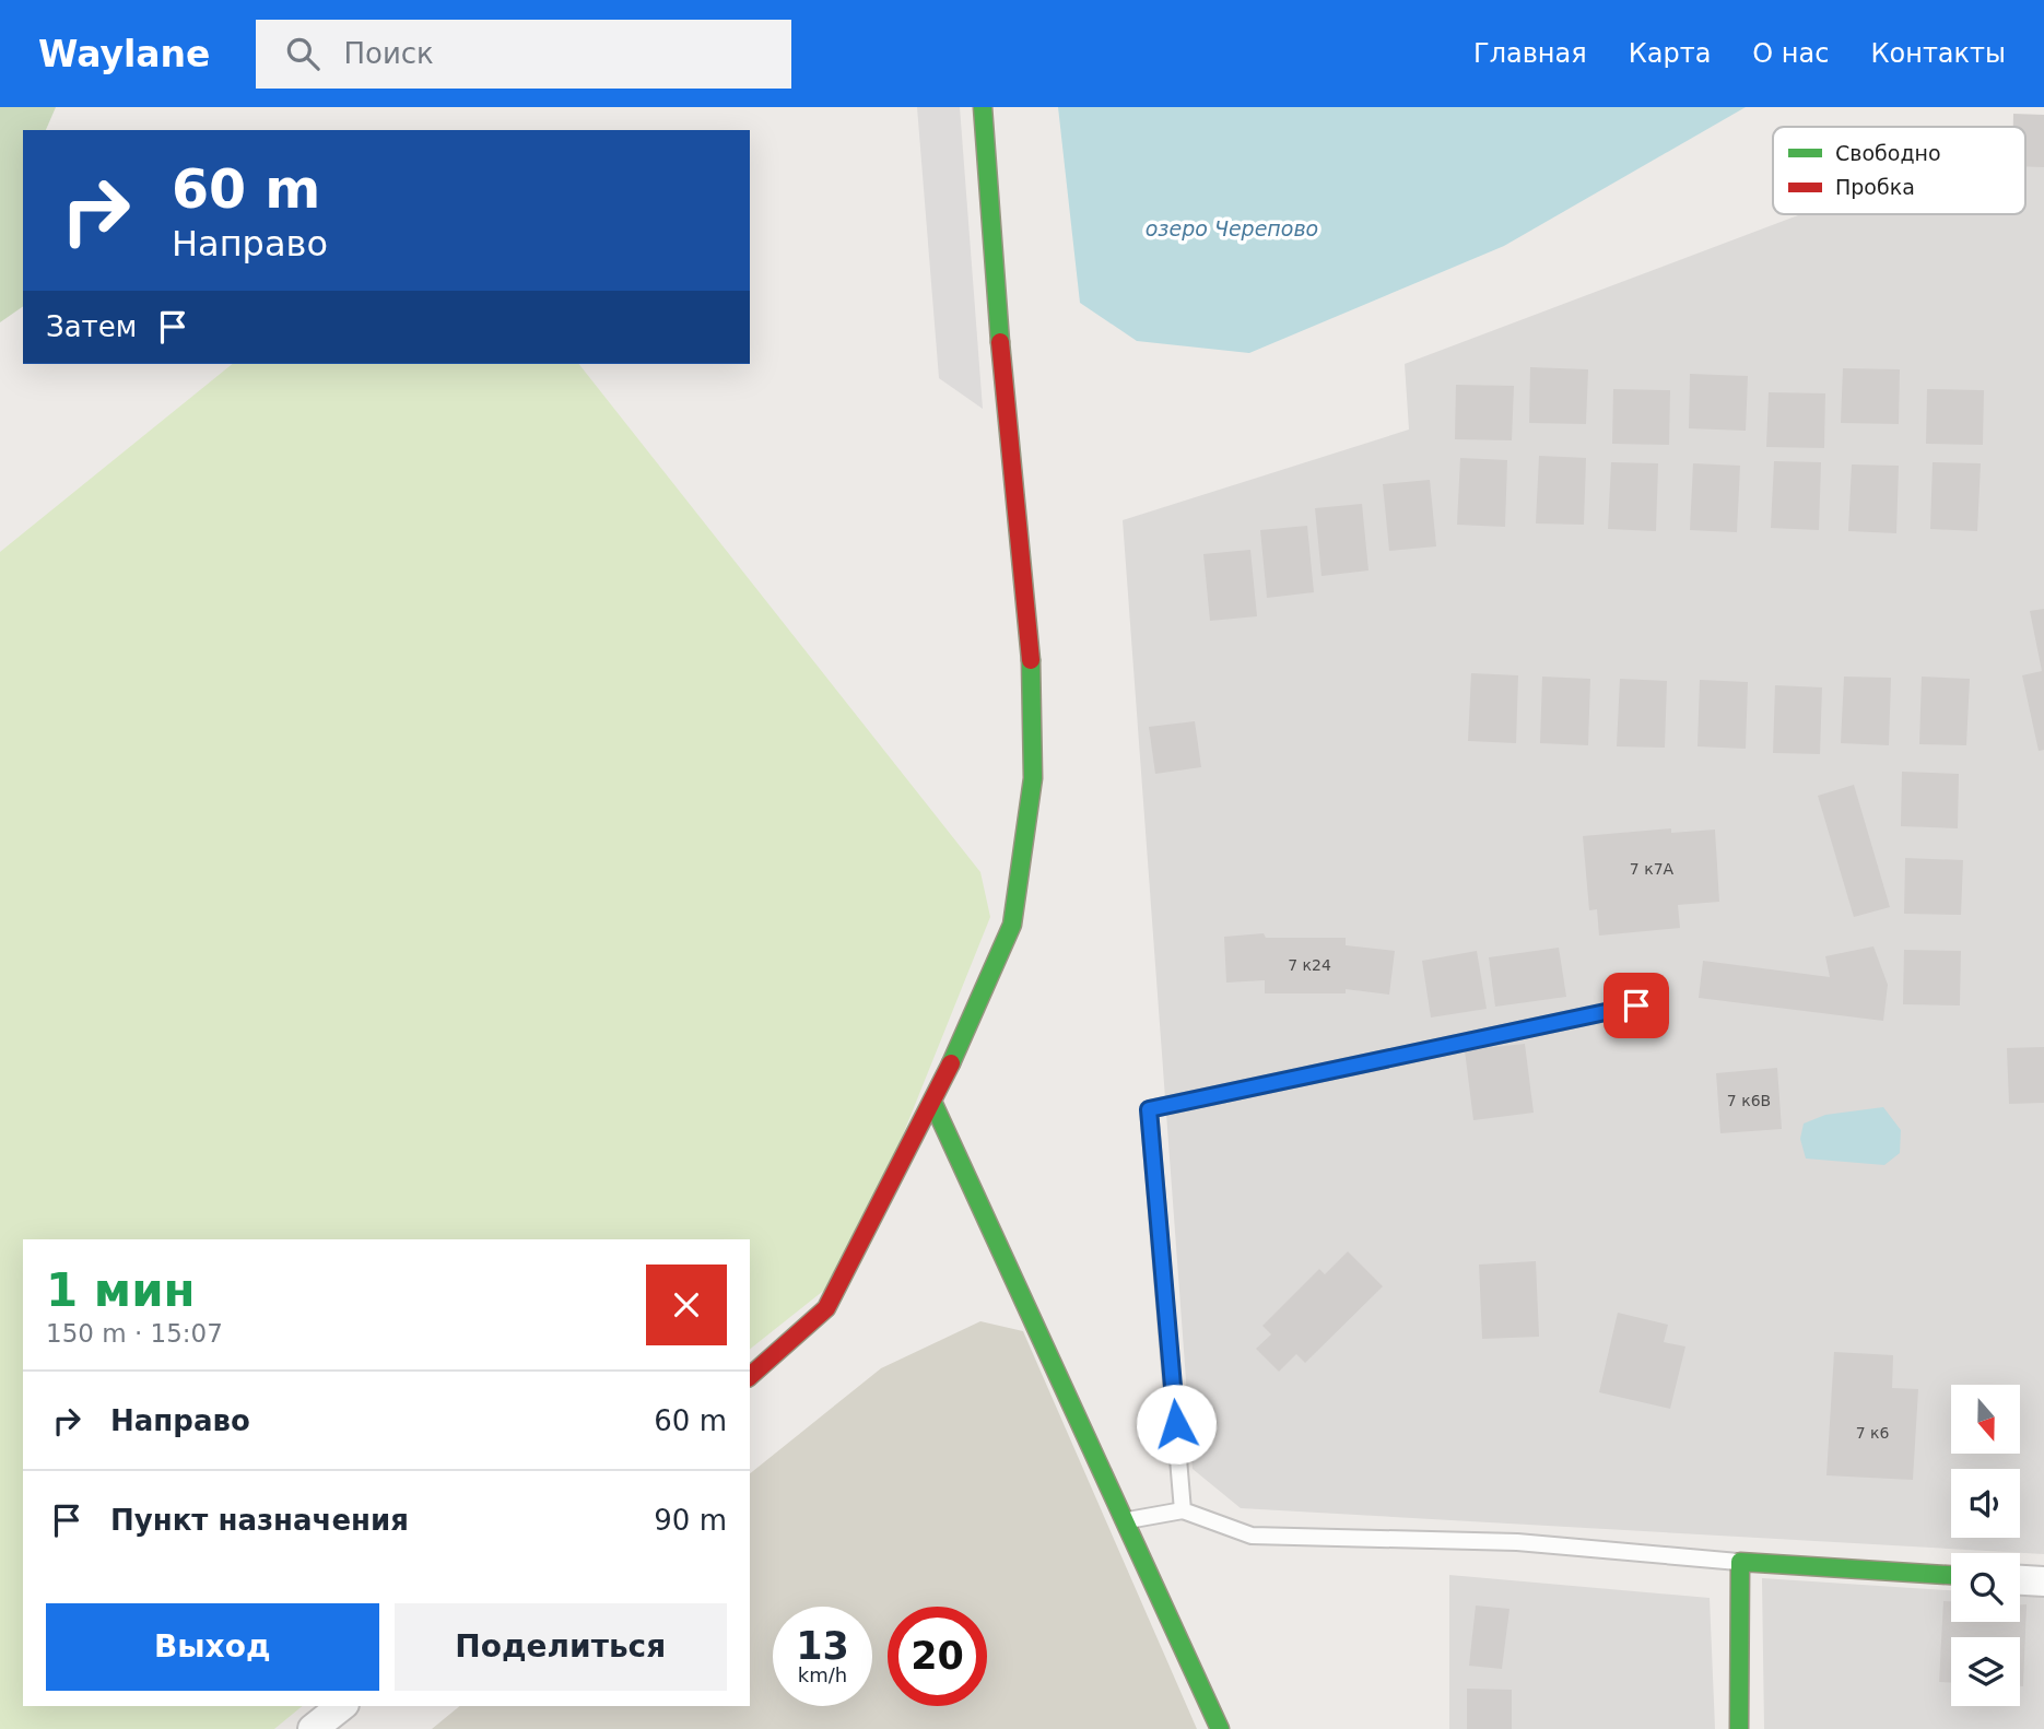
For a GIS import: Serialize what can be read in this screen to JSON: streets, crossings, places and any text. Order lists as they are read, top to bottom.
{
  "water": ["озеро Черепово"],
  "house_numbers": [
    "7 к7А",
    "7 к24",
    "7 к6В",
    "7 к6"
  ],
  "legend": ["Свободно", "Пробка"],
  "north": "bottom",
  "page": {
    "header": "Waylane",
    "search": "Поиск",
    "nav": [
      "Главная",
      "Карта",
      "О нас",
      "Контакты"
    ],
    "turn": ["60 m", "Направо"],
    "then": "Затем",
    "heading": ["1 мин", "150 m · 15:07"],
    "list": [
      {
        "name": "Направо",
        "value": "60 m"
      },
      {
        "name": "Пункт назначения",
        "value": "90 m"
      }
    ],
    "buttons": ["Выход", "Поделиться"],
    "speed": "13 km/h",
    "limit": "20"
  }
}
